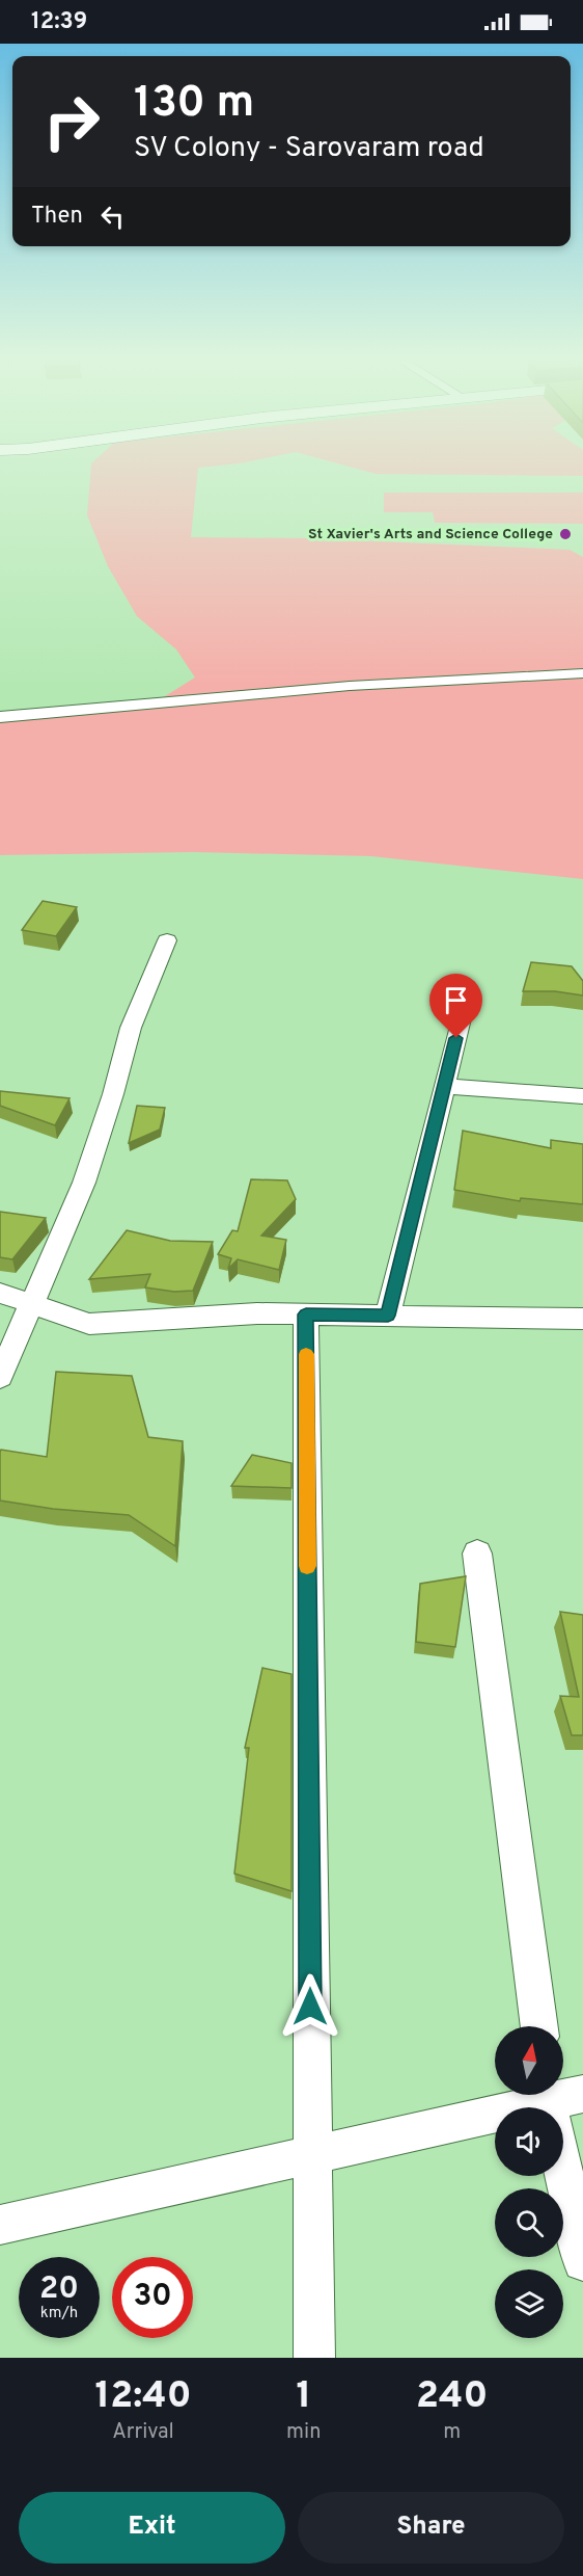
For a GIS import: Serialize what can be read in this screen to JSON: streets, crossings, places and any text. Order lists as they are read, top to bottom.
{
  "places": ["St Xavier's Arts and Science College"],
  "north": "top",
  "page": {
    "status": "12:39",
    "turn": ["130 m", "SV Colony - Sarovaram road"],
    "then": "Then",
    "speed": "20 km/h",
    "limit": "30",
    "eta": [
      "12:40",
      "Arrival",
      "1",
      "min",
      "240",
      "m"
    ],
    "buttons": ["Exit", "Share"]
  }
}
